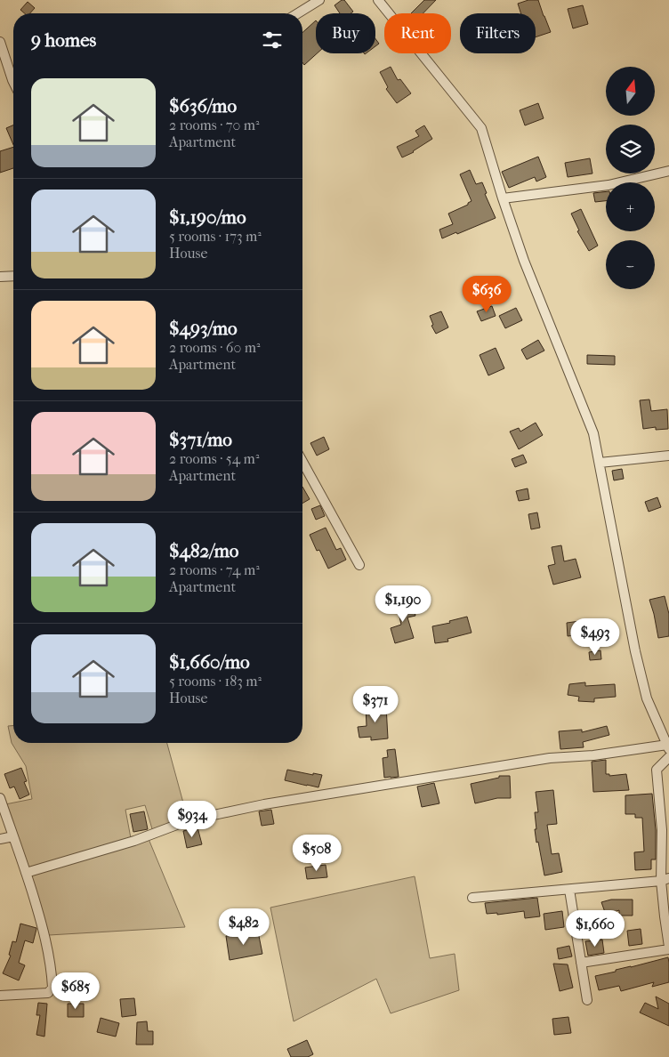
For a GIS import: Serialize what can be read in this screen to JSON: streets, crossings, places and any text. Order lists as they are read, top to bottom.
{
  "north": "top",
  "page": {
    "chip": ["Buy", "Rent", "Filters"],
    "heading": "9 homes",
    "map_buttons": ["+", "−"],
    "list": [
      {
        "name": "$636/mo",
        "note": "2 rooms · 70 m² · Apartment"
      },
      {
        "name": "$1,190/mo",
        "note": "5 rooms · 173 m² · House"
      },
      {
        "name": "$493/mo",
        "note": "2 rooms · 60 m² · Apartment"
      },
      {
        "name": "$371/mo",
        "note": "2 rooms · 54 m² · Apartment"
      },
      {
        "name": "$482/mo",
        "note": "2 rooms · 74 m² · Apartment"
      },
      {
        "name": "$1,660/mo",
        "note": "5 rooms · 183 m² · House"
      }
    ],
    "price": [
      "$636",
      "$1,190",
      "$493",
      "$371",
      "$934",
      "$508",
      "$482",
      "$1,660",
      "$685"
    ]
  }
}
